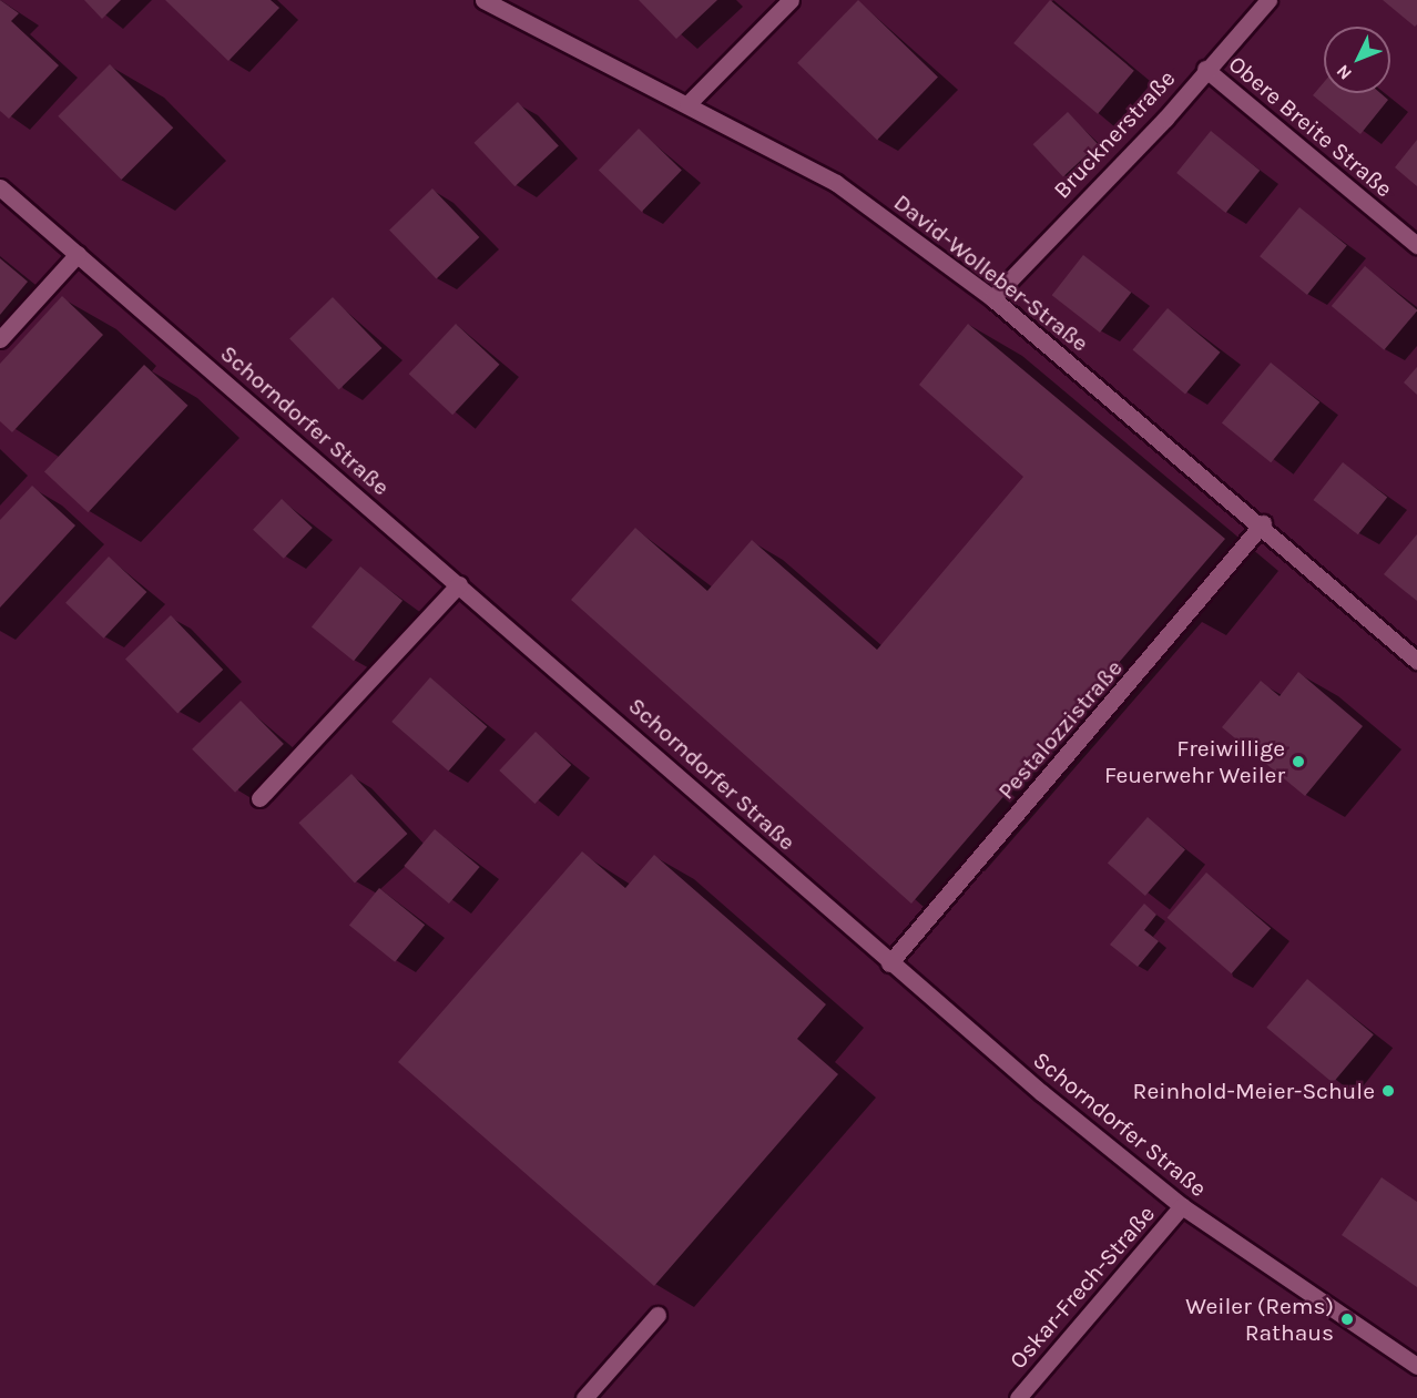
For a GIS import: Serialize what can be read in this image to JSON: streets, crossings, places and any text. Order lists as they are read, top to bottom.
{
  "streets": {
    "street": [
      "Obere Breite Straße",
      "Brucknerstraße",
      "David-Wolleber-Straße",
      "Schorndorfer Straße",
      "Pestalozzistraße",
      "Oskar-Frech-Straße"
    ]
  },
  "crossings": [
    ["Obere Breite Straße", "Brucknerstraße"],
    ["Brucknerstraße", "David-Wolleber-Straße"],
    ["David-Wolleber-Straße", "Pestalozzistraße"],
    ["Schorndorfer Straße", "Pestalozzistraße"],
    ["Schorndorfer Straße", "Oskar-Frech-Straße"]
  ],
  "places": ["Freiwillige Feuerwehr Weiler", "Reinhold-Meier-Schule", "Weiler (Rems) Rathaus"],
  "north": "bottom left"
}
